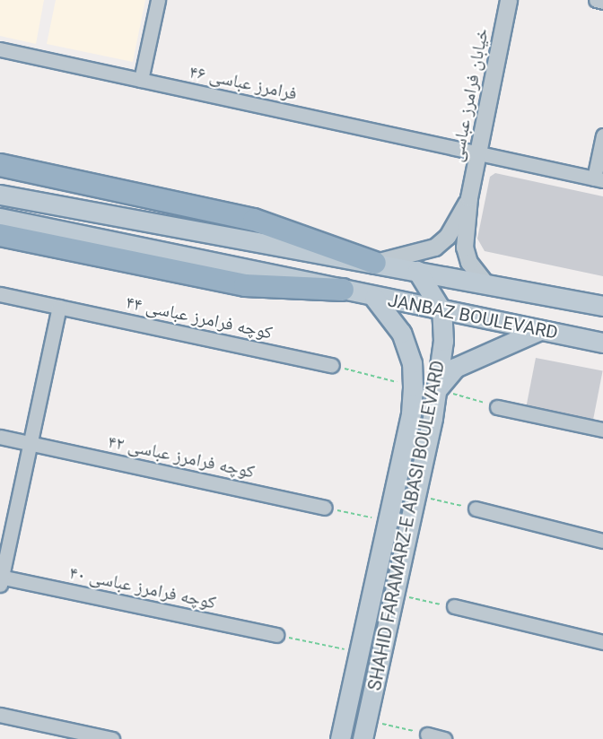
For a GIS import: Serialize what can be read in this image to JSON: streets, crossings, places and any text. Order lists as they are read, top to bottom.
{
  "streets": {
    "main road": ["JANBAZ BOULEVARD", "SHAHID FARAMARZ-E ABASI BOULEVARD"],
    "street": [
      "فرامرز عباسی ۴۶",
      "خیابان فرامرز عباسی",
      "کوچه فرامرز عباسی ۴۴",
      "کوچه فرامرز عباسی ۴۲",
      "کوچه فرامرز عباسی ۴۰"
    ]
  },
  "crossings": [
    ["فرامرز عباسی ۴۶", "خیابان فرامرز عباسی"],
    ["JANBAZ BOULEVARD", "SHAHID FARAMARZ-E ABASI BOULEVARD"]
  ]
}
